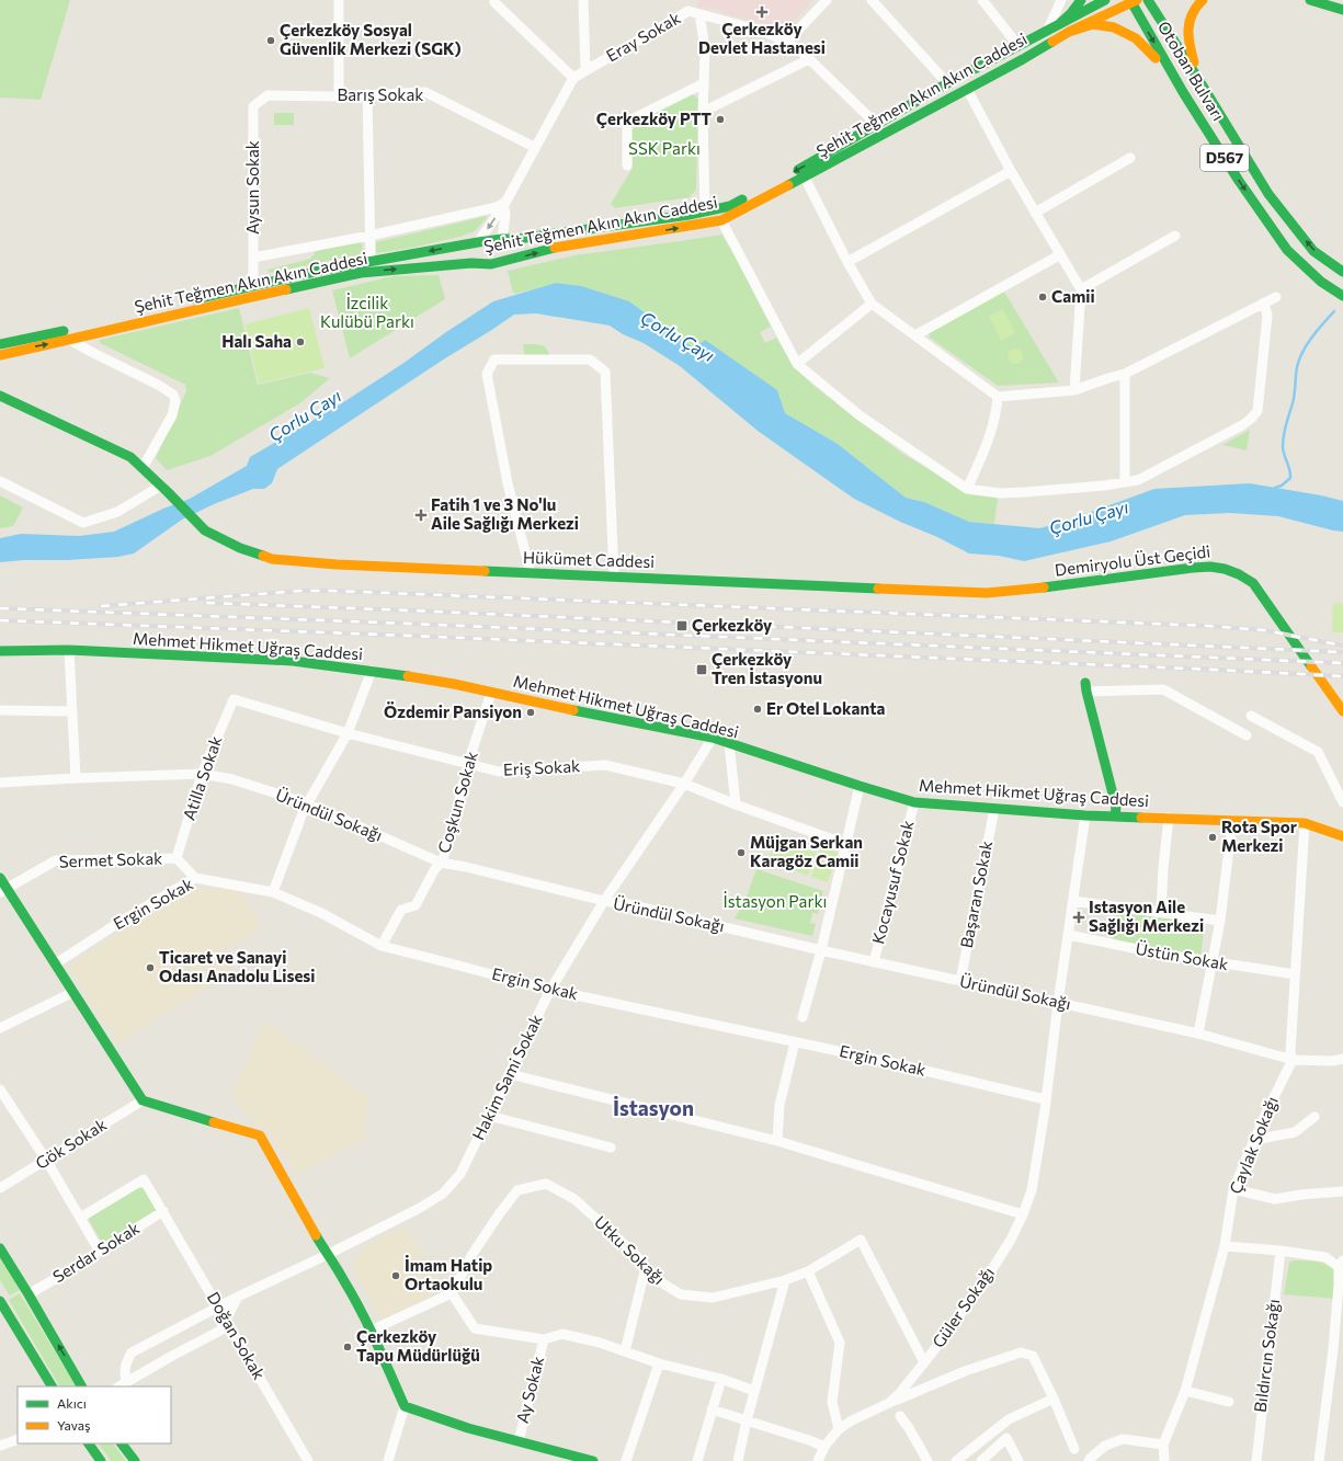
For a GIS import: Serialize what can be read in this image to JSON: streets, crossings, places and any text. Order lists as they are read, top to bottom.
{
  "streets": {
    "main road": [
      "Otoban Bulvarı",
      "Şehit Teğmen Akın Akın Caddesi",
      "D567",
      "Hükümet Caddesi",
      "Demiryolu Üst Geçidi",
      "Mehmet Hikmet Uğraş Caddesi"
    ],
    "street": [
      "Eray Sokak",
      "Barış Sokak",
      "Aysun Sokak",
      "Eriş Sokak",
      "Atilla Sokak",
      "Coşkun Sokak",
      "Üründül Sokağı",
      "Sermet Sokak",
      "Kocayusuf Sokak",
      "Başaran Sokak",
      "Ergin Sokak",
      "Üstün Sokak",
      "Hakim Sami Sokak",
      "Gök Sokak",
      "Çaylak Sokağı",
      "Utku Sokağı",
      "Serdar Sokak",
      "Güler Sokağı",
      "Doğan Sokak",
      "Bıldırcın Sokağı",
      "Ay Sokak"
    ]
  },
  "crossings": [
    ["Eray Sokak", "Şehit Teğmen Akın Akın Caddesi"],
    ["Otoban Bulvarı", "Şehit Teğmen Akın Akın Caddesi"],
    ["Barış Sokak", "Aysun Sokak"],
    ["Şehit Teğmen Akın Akın Caddesi", "Aysun Sokak"],
    ["Hükümet Caddesi", "Demiryolu Üst Geçidi"],
    ["Mehmet Hikmet Uğraş Caddesi", "Coşkun Sokak"],
    ["Mehmet Hikmet Uğraş Caddesi", "Kocayusuf Sokak"],
    ["Mehmet Hikmet Uğraş Caddesi", "Başaran Sokak"],
    ["Mehmet Hikmet Uğraş Caddesi", "Hakim Sami Sokak"],
    ["Mehmet Hikmet Uğraş Caddesi", "Güler Sokağı"],
    ["Eriş Sokak", "Atilla Sokak"],
    ["Eriş Sokak", "Coşkun Sokak"],
    ["Eriş Sokak", "Hakim Sami Sokak"],
    ["Atilla Sokak", "Üründül Sokağı"],
    ["Atilla Sokak", "Sermet Sokak"],
    ["Coşkun Sokak", "Üründül Sokağı"],
    ["Coşkun Sokak", "Ergin Sokak"],
    ["Üründül Sokağı", "Kocayusuf Sokak"],
    ["Üründül Sokağı", "Başaran Sokak"],
    ["Üründül Sokağı", "Hakim Sami Sokak"],
    ["Üründül Sokağı", "Çaylak Sokağı"],
    ["Üründül Sokağı", "Güler Sokağı"],
    ["Ergin Sokak", "Hakim Sami Sokak"],
    ["Ergin Sokak", "Güler Sokağı"],
    ["Üstün Sokak", "Güler Sokağı"],
    ["Hakim Sami Sokak", "Doğan Sokak"],
    ["Utku Sokağı", "Güler Sokağı"],
    ["Serdar Sokak", "Doğan Sokak"]
  ],
  "districts": ["İstasyon"],
  "water": ["Çorlu Çayı"],
  "parks": ["SSK Parkı", "İzcilik Kulübü Parkı", "İstasyon Parkı"],
  "places": {
    "health": ["Çerkezköy Devlet Hastanesi", "Fatih 1 ve 3 No'lu Aile Sağlığı Merkezi", "Istasyon Aile Sağlığı Merkezi"],
    "other": [
      "Çerkezköy Sosyal Güvenlik Merkezi (SGK)",
      "Çerkezköy PTT",
      "Camii",
      "Halı Saha",
      "Er Otel Lokanta",
      "Özdemir Pansiyon",
      "Rota Spor Merkezi",
      "Müjgan Serkan Karagöz Camii",
      "Ticaret ve Sanayi Odası Anadolu Lisesi",
      "İmam Hatip Ortaokulu",
      "Çerkezköy Tapu Müdürlüğü"
    ],
    "transit": ["Çerkezköy", "Çerkezköy Tren İstasyonu"]
  },
  "legend": ["Akıcı", "Yavaş"]
}
